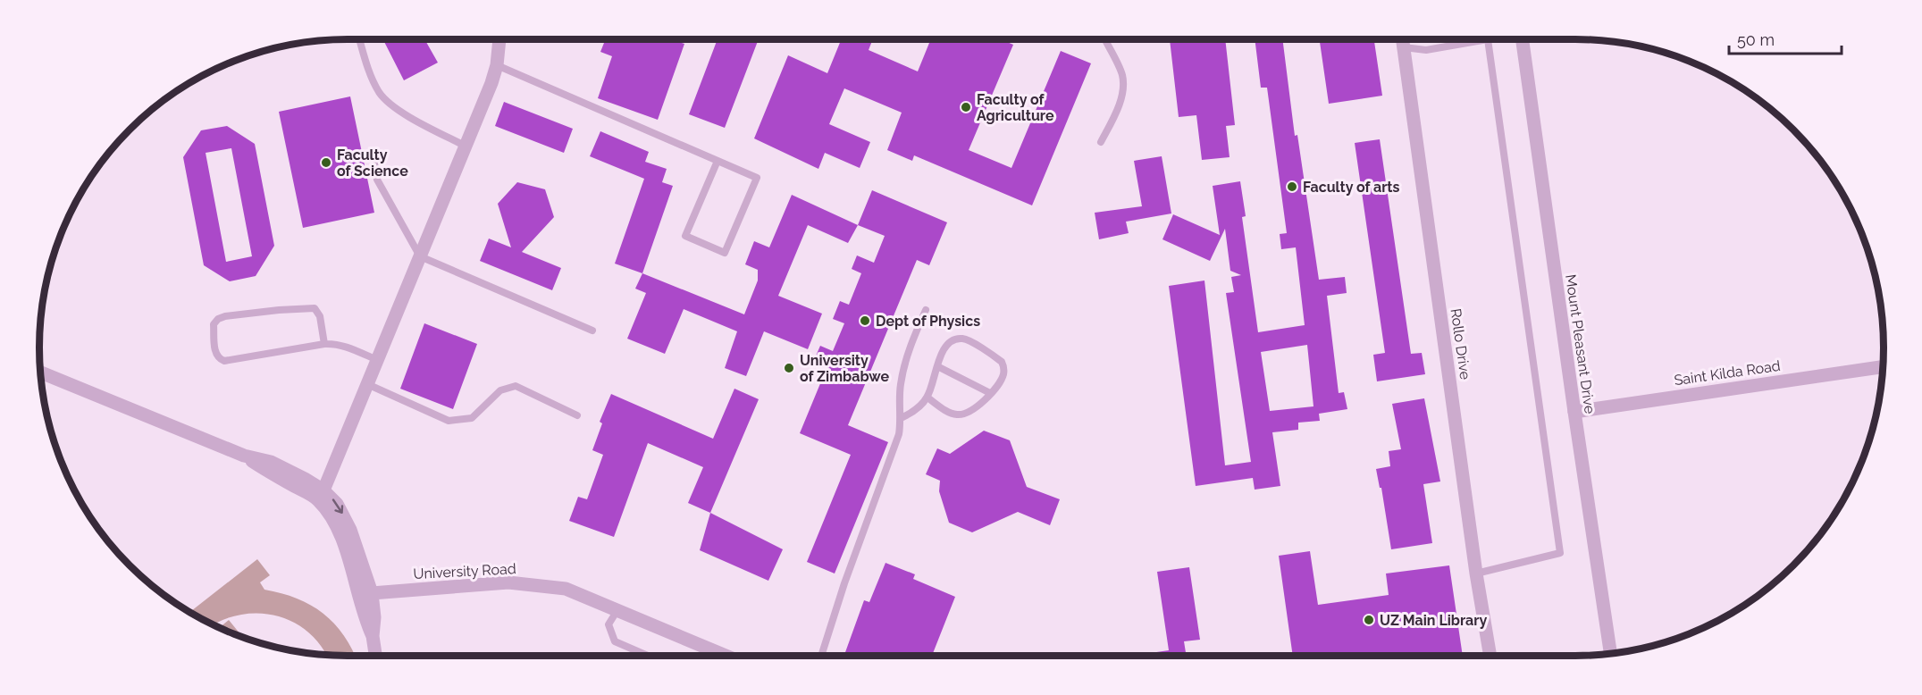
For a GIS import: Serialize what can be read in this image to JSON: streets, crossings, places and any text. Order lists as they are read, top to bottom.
{
  "streets": {
    "street": [
      "Rollo Drive",
      "Mount Pleasant Drive",
      "Saint Kilda Road",
      "University Road"
    ]
  },
  "crossings": [
    ["Mount Pleasant Drive", "Saint Kilda Road"]
  ],
  "places": [
    "Faculty of Agriculture",
    "Faculty of Science",
    "Faculty of arts",
    "Dept of Physics",
    "University of Zimbabwe",
    "UZ Main Library"
  ],
  "scale_bar": "50 m"
}
